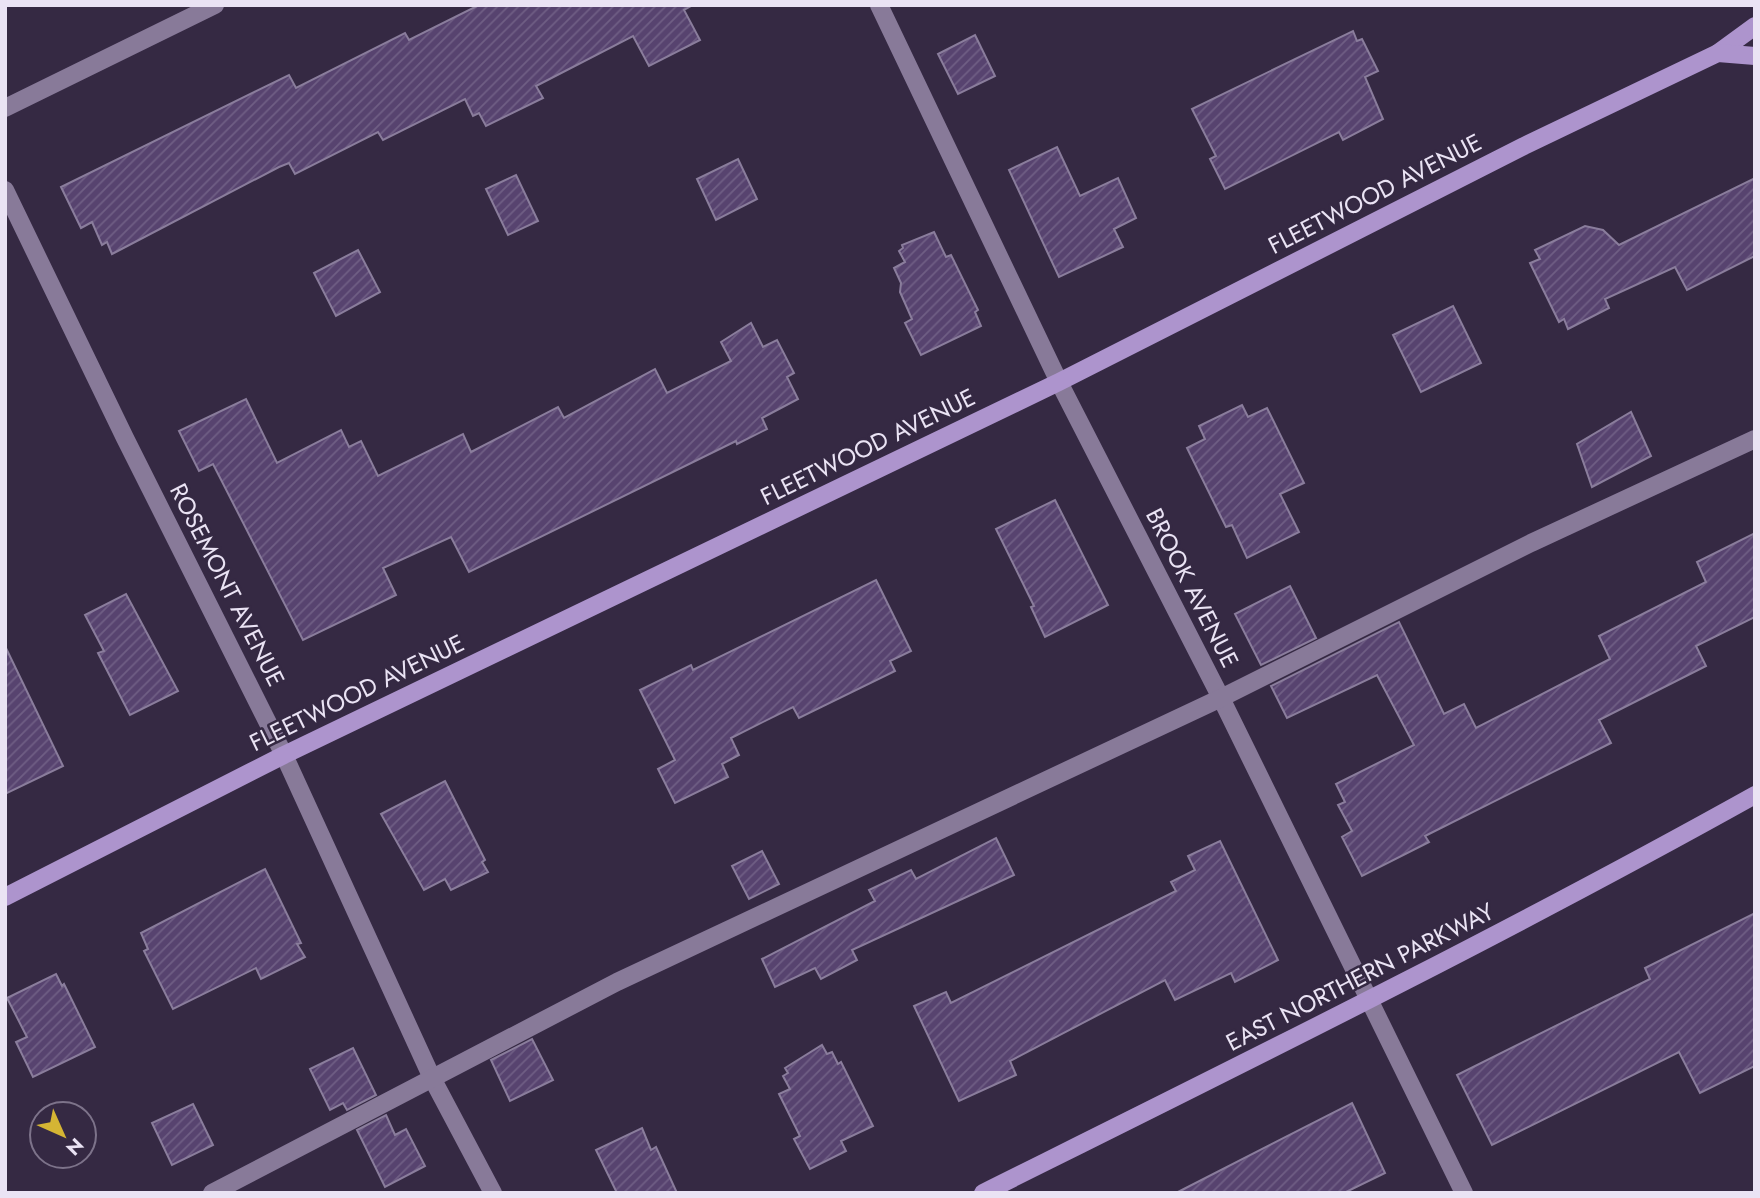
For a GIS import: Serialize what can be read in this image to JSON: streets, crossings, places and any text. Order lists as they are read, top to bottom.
{
  "streets": {
    "main road": ["FLEETWOOD AVENUE", "EAST NORTHERN PARKWAY"],
    "street": ["ROSEMONT AVENUE", "BROOK AVENUE"]
  },
  "crossings": [
    ["FLEETWOOD AVENUE", "ROSEMONT AVENUE"],
    ["FLEETWOOD AVENUE", "BROOK AVENUE"],
    ["BROOK AVENUE", "EAST NORTHERN PARKWAY"]
  ],
  "north": "bottom right"
}
